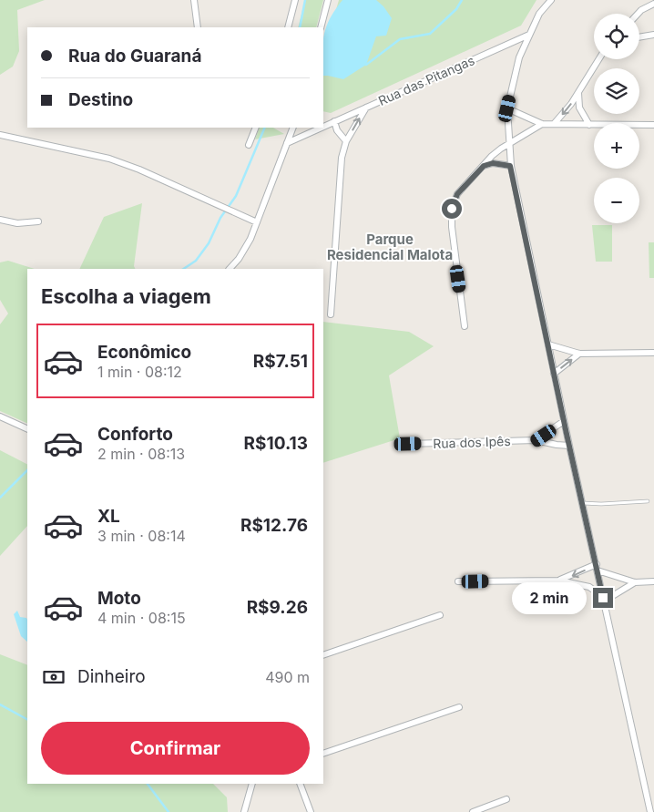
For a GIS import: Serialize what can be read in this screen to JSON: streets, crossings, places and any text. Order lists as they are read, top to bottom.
{
  "streets": {
    "street": ["Rua das Pitangas", "Rua dos Ipês"]
  },
  "districts": ["Parque Residencial Malota"],
  "page": {
    "map_buttons": ["+", "−"],
    "banner": ["Rua do Guaraná", "Destino"],
    "heading": "Escolha a viagem",
    "list": [
      {
        "name": "Econômico",
        "note": "1 min · 08:12",
        "value": "R$7.51"
      },
      {
        "name": "Conforto",
        "note": "2 min · 08:13",
        "value": "R$10.13"
      },
      {
        "name": "XL",
        "note": "3 min · 08:14",
        "value": "R$12.76"
      },
      {
        "name": "Moto",
        "note": "4 min · 08:15",
        "value": "R$9.26"
      }
    ],
    "bubble": "2 min",
    "pay": ["Dinheiro", "490 m"],
    "buttons": "Confirmar"
  }
}
